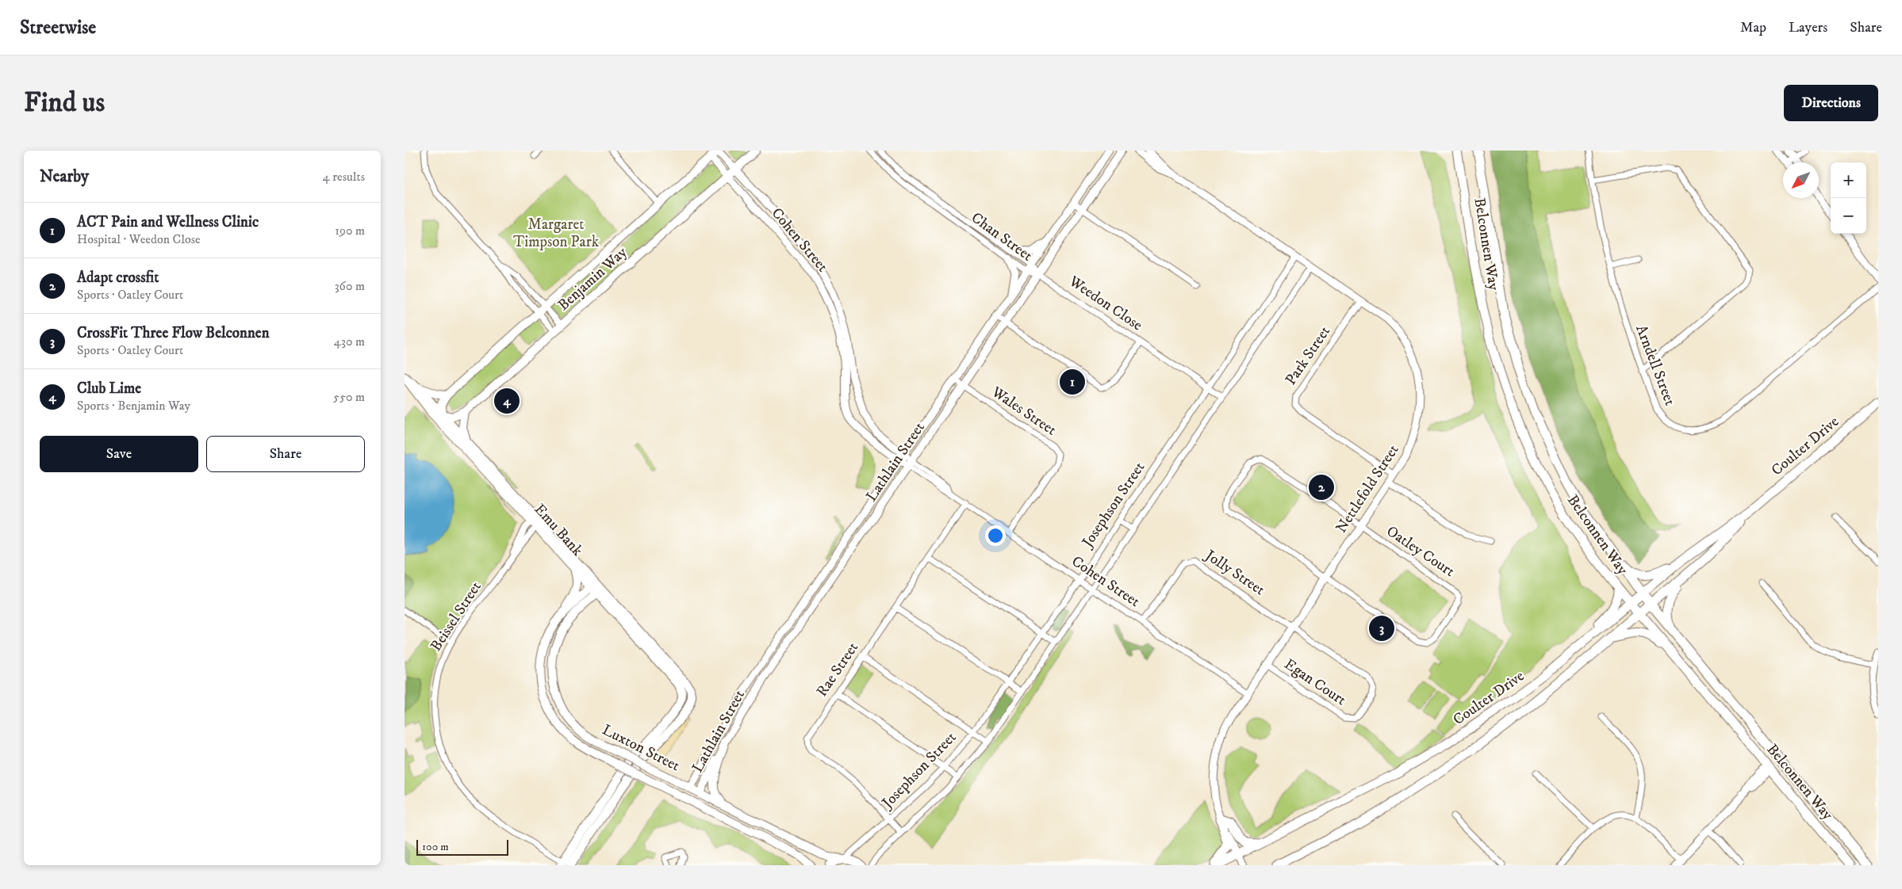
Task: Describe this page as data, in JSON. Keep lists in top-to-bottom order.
{
  "streets": {
    "main road": [
      "Belconnen Way",
      "Benjamin Way",
      "Coulter Drive",
      "Emu Bank",
      "Luxton Street"
    ],
    "street": [
      "Chan Street",
      "Cohen Street",
      "Weedon Close",
      "Park Street",
      "Arndell Street",
      "Wales Street",
      "Lathlain Street",
      "Nettlefold Street",
      "Josephson Street",
      "Oatley Court",
      "Jolly Street",
      "Beissel Street",
      "Rae Street",
      "Egan Court"
    ]
  },
  "crossings": [
    ["Chan Street", "Weedon Close"],
    ["Chan Street", "Lathlain Street"],
    ["Cohen Street", "Benjamin Way"],
    ["Cohen Street", "Wales Street"],
    ["Cohen Street", "Lathlain Street"],
    ["Cohen Street", "Nettlefold Street"],
    ["Cohen Street", "Josephson Street"],
    ["Cohen Street", "Jolly Street"],
    ["Cohen Street", "Rae Street"],
    ["Belconnen Way", "Coulter Drive"],
    ["Weedon Close", "Lathlain Street"],
    ["Park Street", "Nettlefold Street"],
    ["Wales Street", "Lathlain Street"],
    ["Coulter Drive", "Nettlefold Street"],
    ["Lathlain Street", "Luxton Street"],
    ["Nettlefold Street", "Josephson Street"],
    ["Nettlefold Street", "Oatley Court"],
    ["Nettlefold Street", "Jolly Street"],
    ["Nettlefold Street", "Egan Court"],
    ["Josephson Street", "Rae Street"],
    ["Josephson Street", "Luxton Street"],
    ["Emu Bank", "Beissel Street"],
    ["Emu Bank", "Luxton Street"],
    ["Jolly Street", "Egan Court"]
  ],
  "parks": ["Margaret Timpson Park"],
  "scale_bar": "100 m",
  "north": "bottom left",
  "page": {
    "header": "Streetwise",
    "nav": ["Map", "Layers", "Share"],
    "buttons": [
      "Directions",
      ["Save", "Share"]
    ],
    "title": "Find us",
    "heading": ["Nearby", "4 results"],
    "map_buttons": ["+", "−"],
    "list": [
      {
        "mark": "1",
        "name": "ACT Pain and Wellness Clinic",
        "note": "Hospital · Weedon Close",
        "value": "190 m"
      },
      {
        "mark": "2",
        "name": "Adapt crossfit",
        "note": "Sports · Oatley Court",
        "value": "360 m"
      },
      {
        "mark": "3",
        "name": "CrossFit Three Flow Belconnen",
        "note": "Sports · Oatley Court",
        "value": "430 m"
      },
      {
        "mark": "4",
        "name": "Club Lime",
        "note": "Sports · Benjamin Way",
        "value": "550 m"
      }
    ],
    "pins": [
      "1",
      "4",
      "2",
      "3"
    ],
    "scale": "100 m"
  }
}
